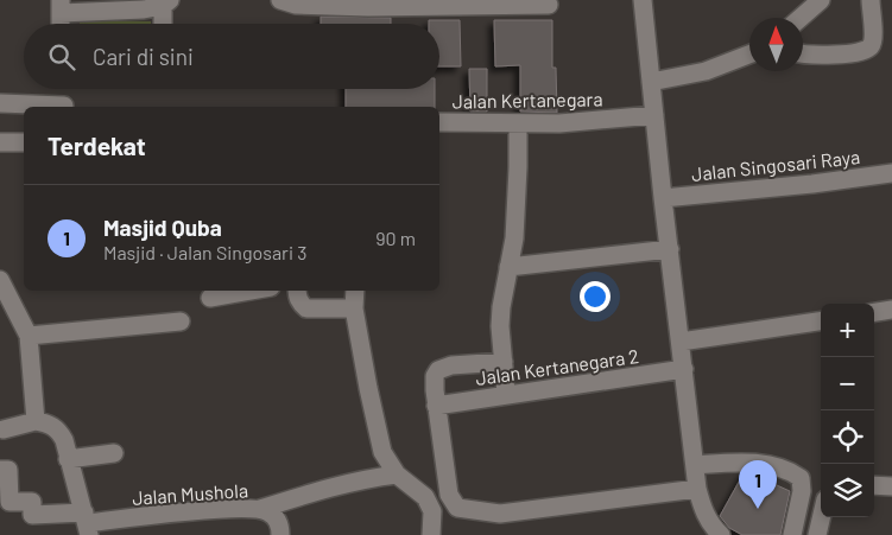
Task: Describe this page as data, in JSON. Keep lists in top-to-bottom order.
{
  "streets": {
    "street": [
      "Jalan Kertanegara",
      "Jalan Singosari Raya",
      "Jalan Kertanegara 2",
      "Jalan Mushola"
    ]
  },
  "north": "top",
  "page": {
    "search": "Cari di sini",
    "heading": "Terdekat",
    "list": [
      {
        "mark": "1",
        "name": "Masjid Quba",
        "note": "Masjid · Jalan Singosari 3",
        "value": "90 m"
      }
    ],
    "map_buttons": ["+", "−"],
    "pins": "1"
  }
}
